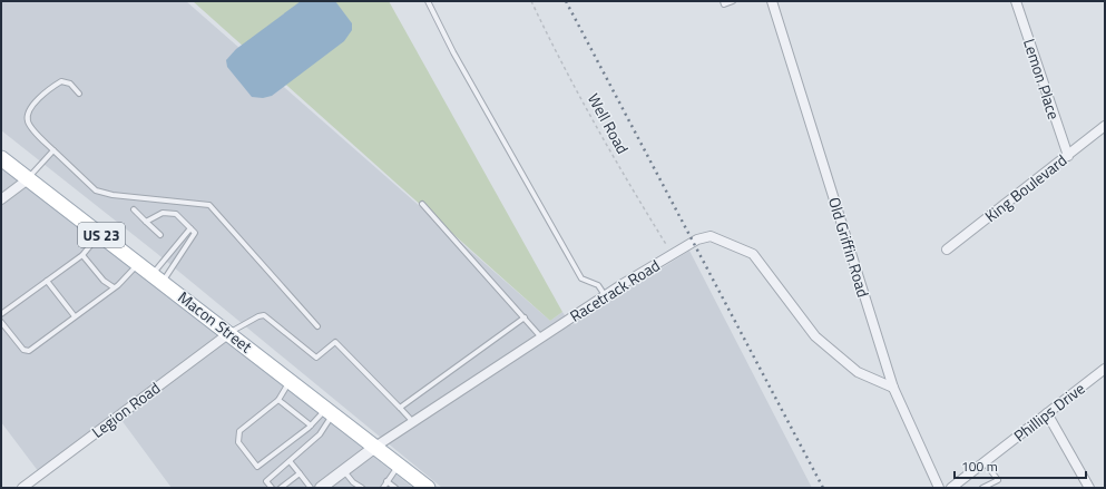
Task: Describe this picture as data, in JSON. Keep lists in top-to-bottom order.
{
  "streets": {
    "main road": ["US 23", "Macon Street"],
    "street": [
      "Lemon Place",
      "King Boulevard",
      "Old Griffin Road",
      "Racetrack Road",
      "Legion Road",
      "Phillips Drive"
    ],
    "path": ["Well Road"]
  },
  "crossings": [
    ["Lemon Place", "King Boulevard"],
    ["Well Road", "Racetrack Road"],
    ["Old Griffin Road", "Racetrack Road"],
    ["Racetrack Road", "Macon Street"],
    ["Macon Street", "Legion Road"]
  ],
  "scale_bar": "100 m"
}
